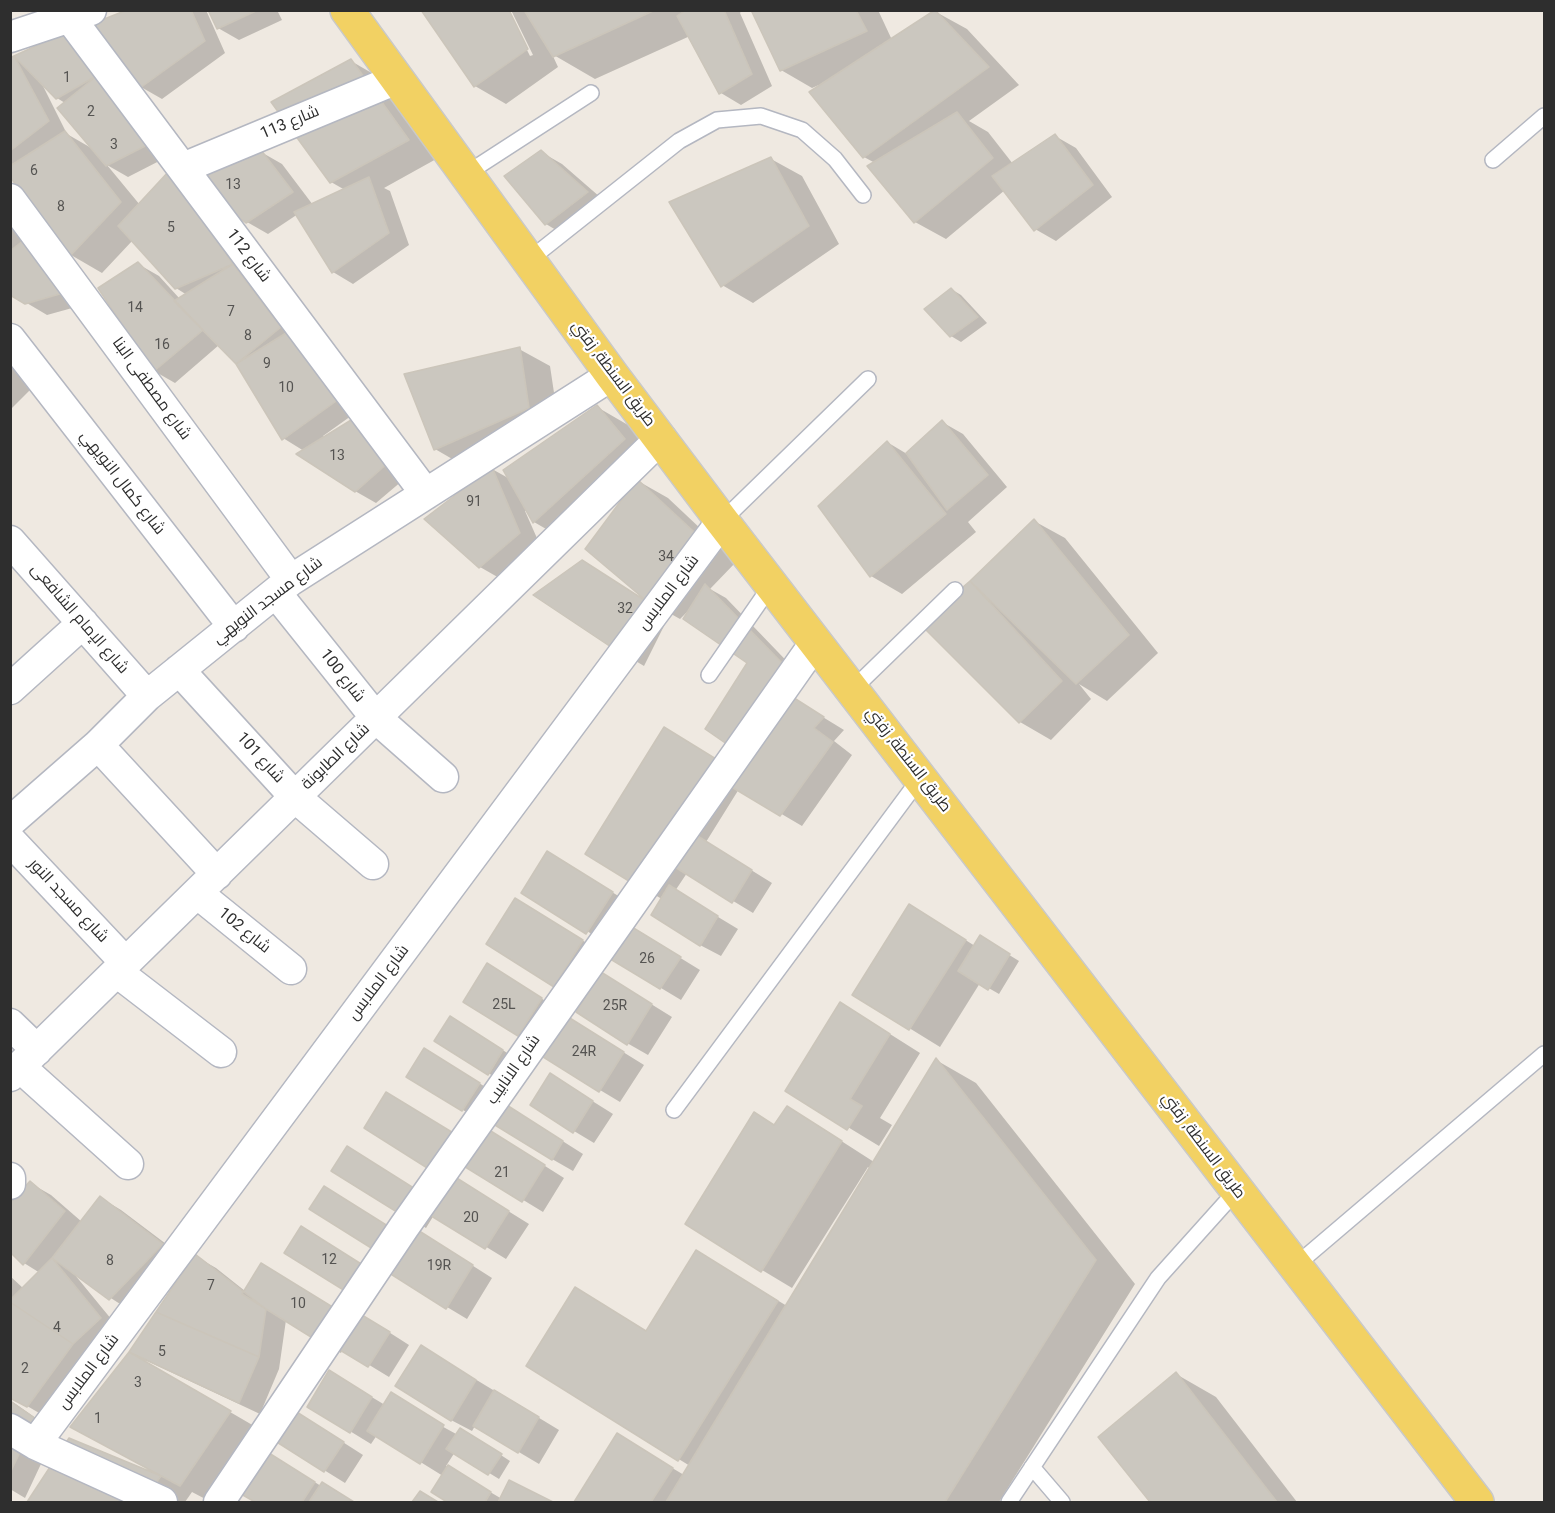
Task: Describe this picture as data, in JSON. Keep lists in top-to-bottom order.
{
  "streets": {
    "main road": ["طريق السنطة, زفتي"],
    "street": [
      "شارع 113",
      "شارع 112",
      "شارع مصطفى البنا",
      "شارع كمال النويهي",
      "شارع الملابس",
      "شارع مسجد النويهي",
      "شارع الإمام الشافعى",
      "شارع 100",
      "شارع الطابونة",
      "شارع 101",
      "شارع مسجد النور",
      "شارع 102",
      "شارع الانابيب"
    ]
  },
  "crossings": [
    ["شارع 113", "شارع 112"],
    ["شارع 113", "طريق السنطة, زفتي"],
    ["شارع 112", "شارع مسجد النويهي"],
    ["طريق السنطة, زفتي", "شارع الملابس"],
    ["طريق السنطة, زفتي", "شارع مسجد النويهي"],
    ["طريق السنطة, زفتي", "شارع الطابونة"],
    ["طريق السنطة, زفتي", "شارع الانابيب"],
    ["شارع مصطفى البنا", "شارع مسجد النويهي"],
    ["شارع مصطفى البنا", "شارع 100"],
    ["شارع كمال النويهي", "شارع مسجد النويهي"],
    ["شارع مسجد النويهي", "شارع الإمام الشافعى"],
    ["شارع مسجد النويهي", "شارع 100"],
    ["شارع مسجد النويهي", "شارع 101"],
    ["شارع مسجد النويهي", "شارع 102"],
    ["شارع 100", "شارع الطابونة"],
    ["شارع الطابونة", "شارع 101"],
    ["شارع الطابونة", "شارع مسجد النور"],
    ["شارع الطابونة", "شارع 102"]
  ],
  "house_numbers": [
    "1",
    "2",
    "3",
    "6",
    "13",
    "8",
    "5",
    "14",
    "7",
    "8",
    "16",
    "9",
    "10",
    "13",
    "91",
    "34",
    "32",
    "26",
    "25L",
    "25R",
    "24R",
    "21",
    "20",
    "12",
    "8",
    "19R",
    "7",
    "10",
    "4",
    "5",
    "2",
    "3",
    "1"
  ]
}
